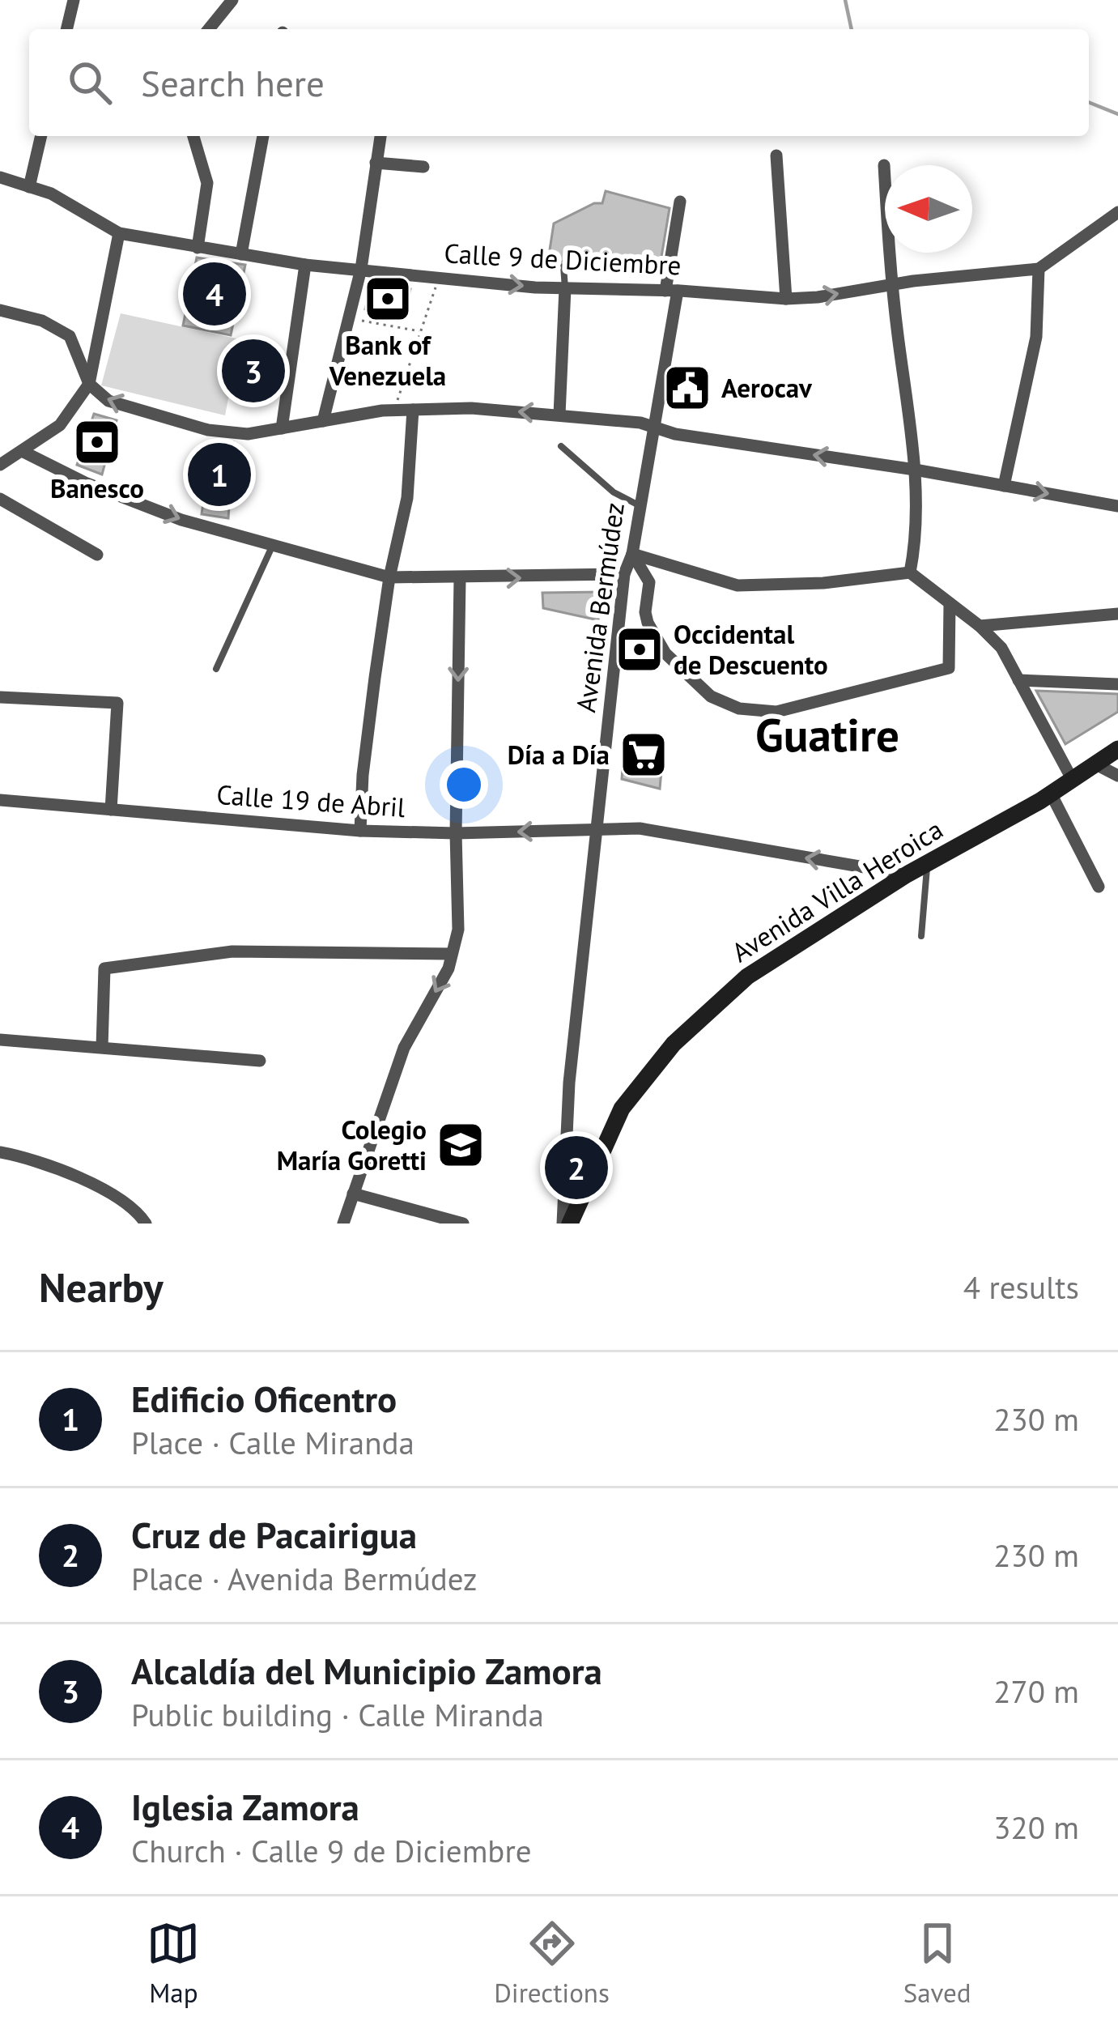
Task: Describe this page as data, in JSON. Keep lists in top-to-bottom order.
{
  "streets": {
    "main road": ["Avenida Villa Heroica"],
    "street": ["Calle 9 de Diciembre", "Avenida Bermúdez", "Calle 19 de Abril"]
  },
  "crossings": [
    ["Calle 9 de Diciembre", "Avenida Bermúdez"],
    ["Avenida Bermúdez", "Calle 19 de Abril"],
    ["Calle 19 de Abril", "Avenida Villa Heroica"]
  ],
  "one_way": ["Calle 19 de Abril"],
  "districts": ["Guatire"],
  "places": {
    "bank": ["Bank of Venezuela", "Banesco", "Occidental de Descuento"],
    "public building": ["Aerocav"],
    "supermarket": ["Día a Día"],
    "school or university": ["Colegio María Goretti"]
  },
  "north": "left",
  "page": {
    "search": "Search here",
    "pins": [
      "4",
      "3",
      "1",
      "2"
    ],
    "heading": ["Nearby", "4 results"],
    "list": [
      {
        "mark": "1",
        "name": "Edificio Oficentro",
        "note": "Place · Calle Miranda",
        "value": "230 m"
      },
      {
        "mark": "2",
        "name": "Cruz de Pacairigua",
        "note": "Place · Avenida Bermúdez",
        "value": "230 m"
      },
      {
        "mark": "3",
        "name": "Alcaldía del Municipio Zamora",
        "note": "Public building · Calle Miranda",
        "value": "270 m"
      },
      {
        "mark": "4",
        "name": "Iglesia Zamora",
        "note": "Church · Calle 9 de Diciembre",
        "value": "320 m"
      }
    ],
    "nav": ["Map", "Directions", "Saved"]
  }
}
